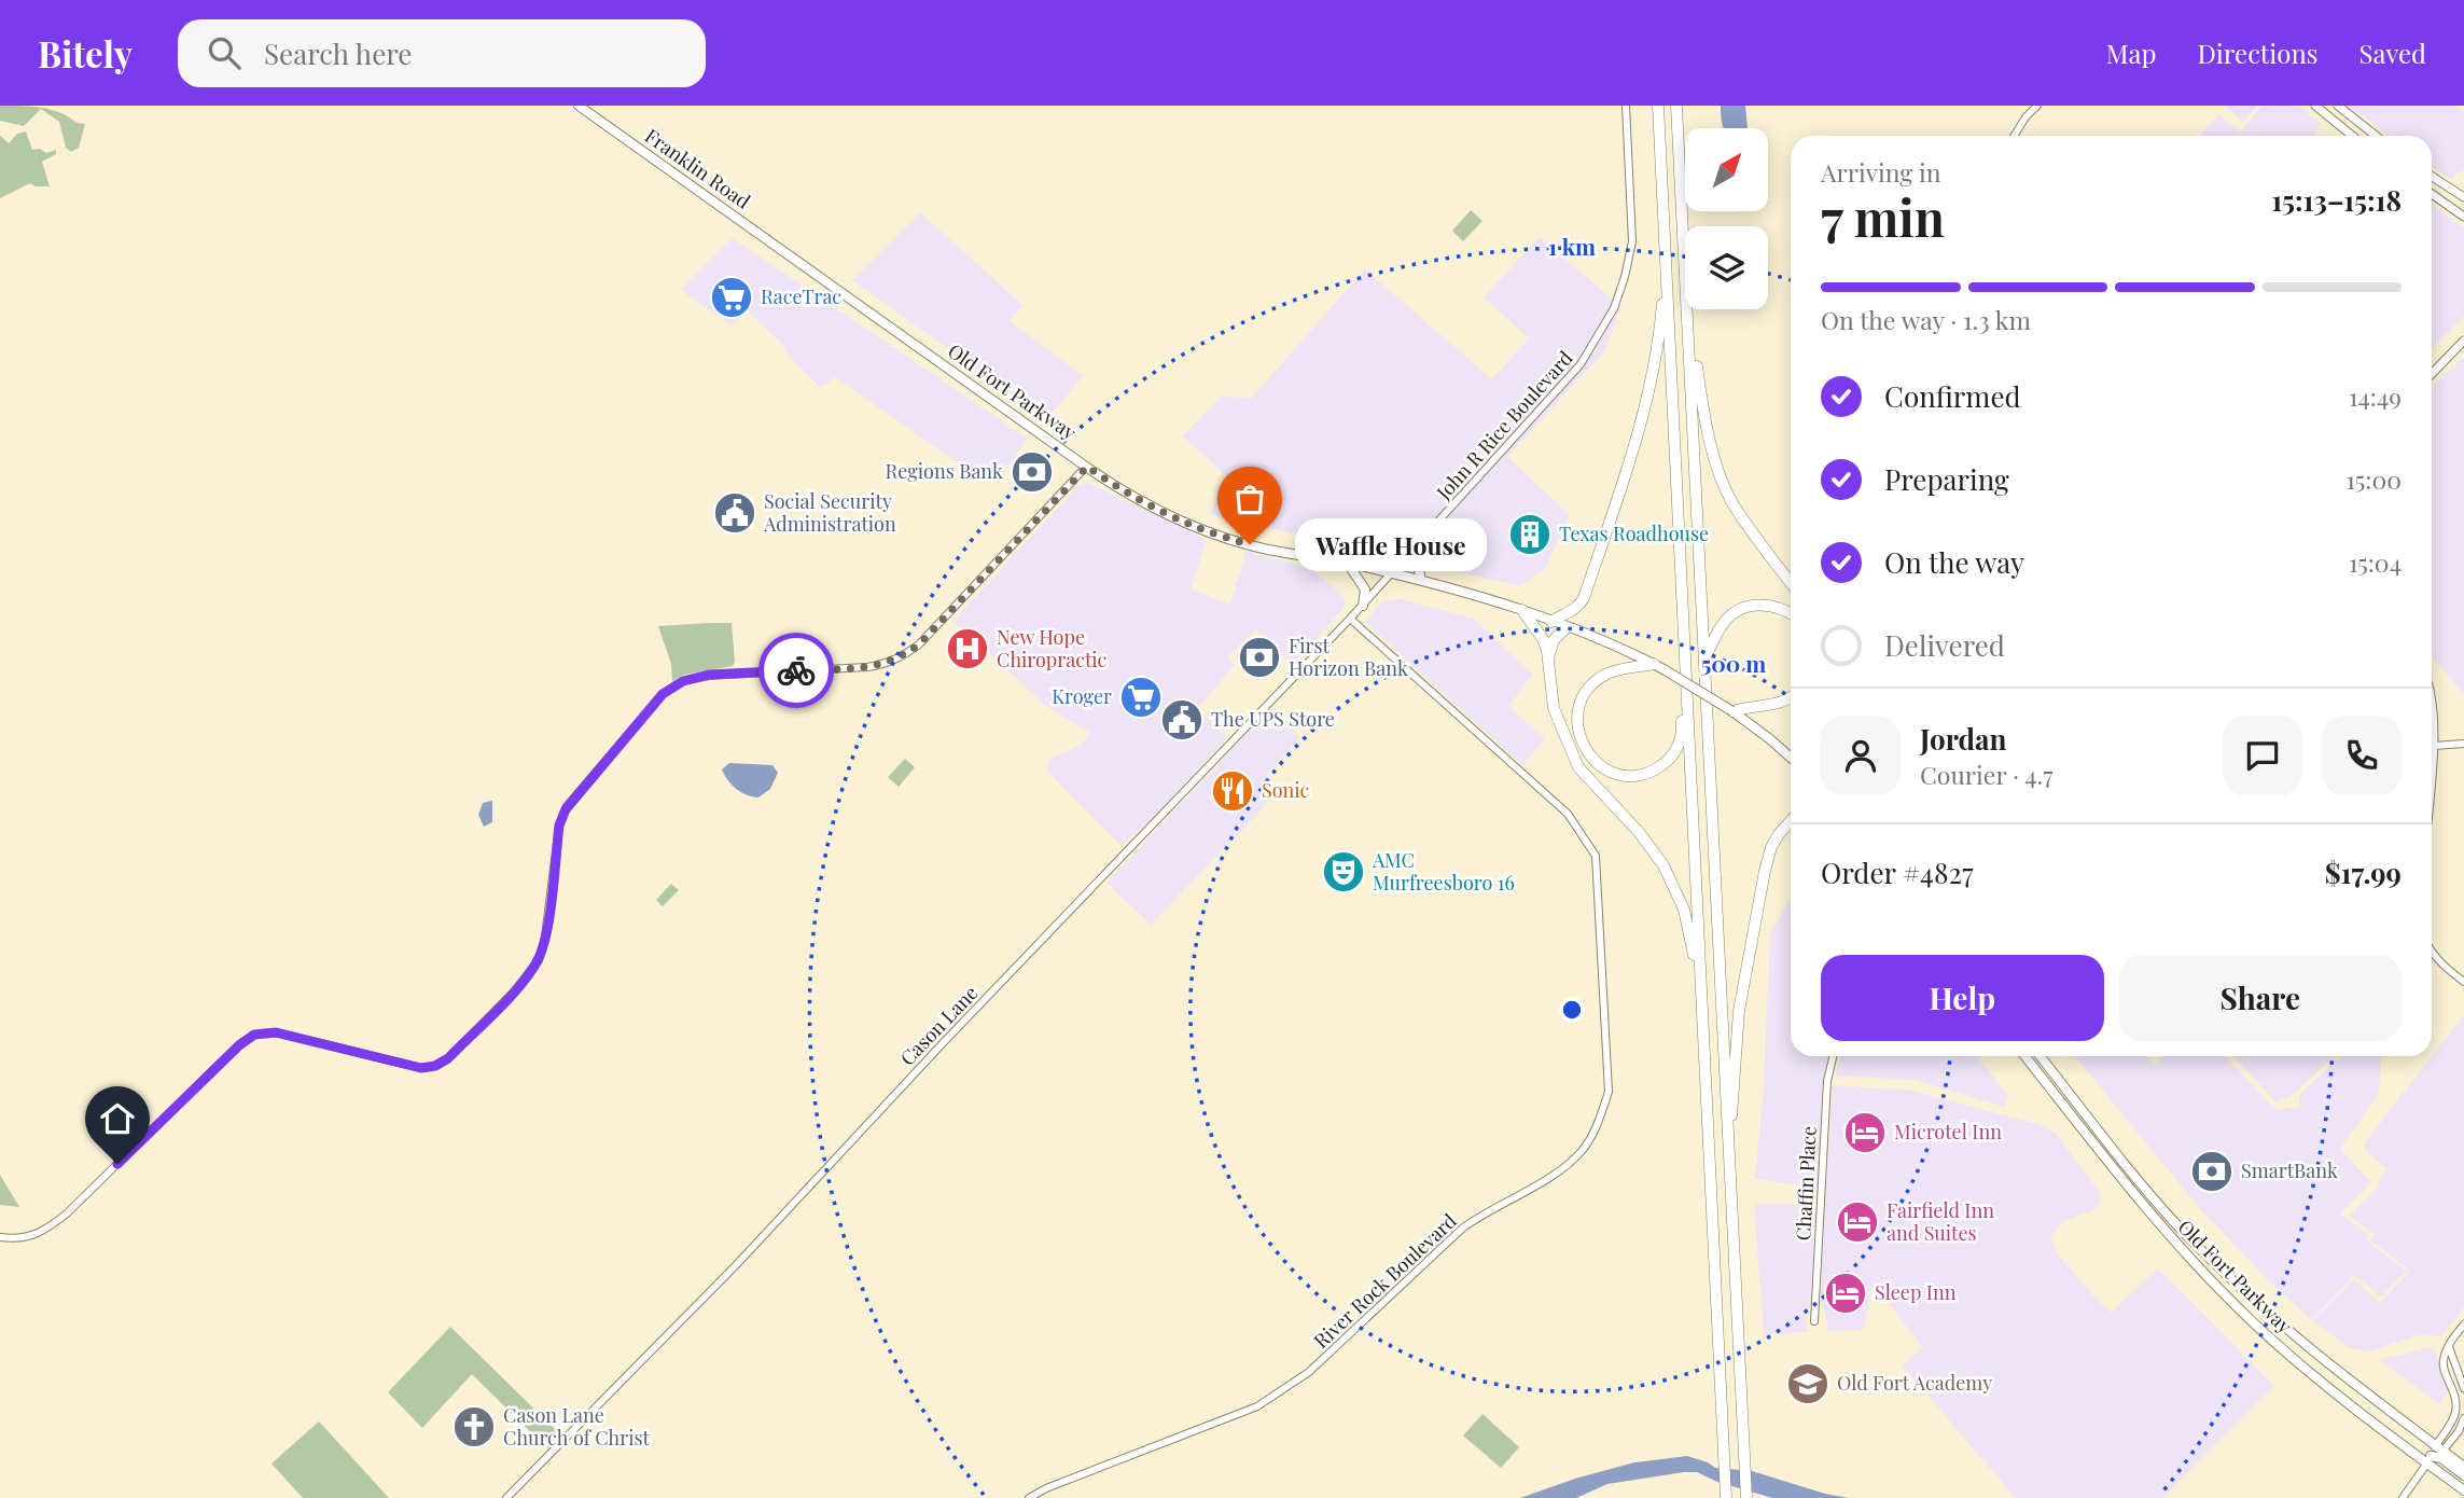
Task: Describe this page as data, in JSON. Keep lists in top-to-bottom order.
{
  "streets": {
    "main road": ["Franklin Road", "Old Fort Parkway"],
    "street": [
      "John R Rice Boulevard",
      "Cason Lane",
      "Chaffin Place",
      "River Rock Boulevard"
    ]
  },
  "crossings": [
    ["Franklin Road", "Old Fort Parkway"],
    ["Old Fort Parkway", "John R Rice Boulevard"],
    ["Old Fort Parkway", "Cason Lane"],
    ["John R Rice Boulevard", "Cason Lane"],
    ["Cason Lane", "River Rock Boulevard"]
  ],
  "places": {
    "supermarket": ["RaceTrac", "Kroger"],
    "bank": ["Regions Bank", "First Horizon Bank", "SmartBank"],
    "public building": ["Social Security Administration", "The UPS Store"],
    "building": ["Texas Roadhouse"],
    "other": ["Waffle House"],
    "hospital": ["New Hope Chiropractic"],
    "restaurant": ["Sonic"],
    "theatre": ["AMC Murfreesboro 16"],
    "hotel": ["Microtel Inn", "Fairfield Inn and Suites", "Sleep Inn"],
    "school or university": ["Old Fort Academy"],
    "church": ["Cason Lane Church of Christ"]
  },
  "north": "top right",
  "page": {
    "header": "Bitely",
    "search": "Search here",
    "nav": ["Map", "Directions", "Saved"],
    "heading": ["7 min", "Arriving in", "15:13–15:18"],
    "panel": [
      "Jordan",
      "Courier · 4.7",
      "Order #4827",
      "$17.99"
    ],
    "bar": "On the way · 1.3 km",
    "list": [
      ["Confirmed", "14:49"],
      ["Preparing", "15:00"],
      ["On the way", "15:04"],
      "Delivered"
    ],
    "bubble": "Waffle House",
    "buttons": ["Help", "Share"]
  },
  "rings": ["1 km", "500 m"]
}
